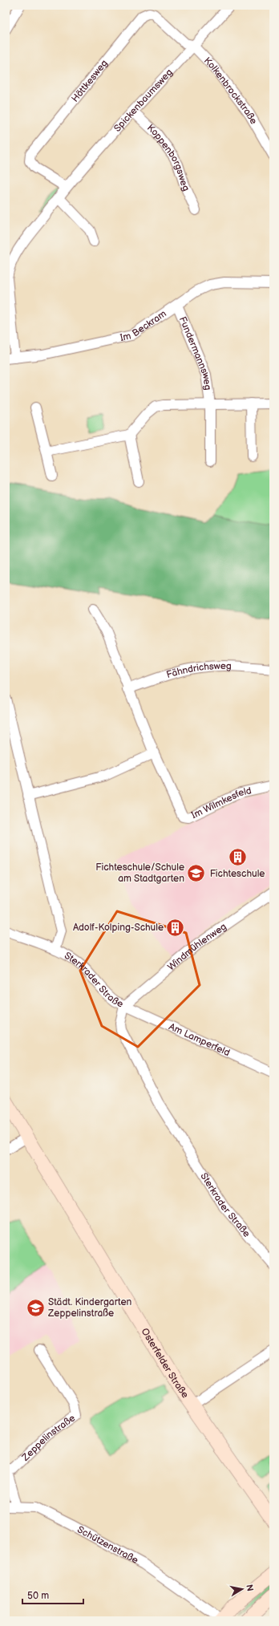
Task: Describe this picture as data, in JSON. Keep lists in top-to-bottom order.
{
  "streets": {
    "main road": ["Osterfelder Straße"],
    "street": [
      "Höttkesweg",
      "Kolkenbrockstraße",
      "Spickenbaumsweg",
      "Koppenborgsweg",
      "Im Beckram",
      "Fundermannsweg",
      "Fähndrichsweg",
      "Im Wilmkesfeld",
      "Windmühlenweg",
      "Sterkrader Straße",
      "Am Lamperfeld",
      "Zeppelinstraße",
      "Schützenstraße"
    ]
  },
  "crossings": [
    ["Höttkesweg", "Kolkenbrockstraße"],
    ["Höttkesweg", "Spickenbaumsweg"],
    ["Kolkenbrockstraße", "Spickenbaumsweg"],
    ["Spickenbaumsweg", "Koppenborgsweg"],
    ["Spickenbaumsweg", "Im Beckram"],
    ["Im Beckram", "Fundermannsweg"],
    ["Fähndrichsweg", "Im Wilmkesfeld"],
    ["Windmühlenweg", "Sterkrader Straße"],
    ["Windmühlenweg", "Am Lamperfeld"],
    ["Sterkrader Straße", "Am Lamperfeld"]
  ],
  "places": {
    "building": ["Fichteschule", "Adolf-Kolping-Schule"],
    "school or university": ["Fichteschule/Schule am Stadtgarten", "Städt. Kindergarten Zeppelinstraße"]
  },
  "scale_bar": "50 m",
  "north": "right"
}
